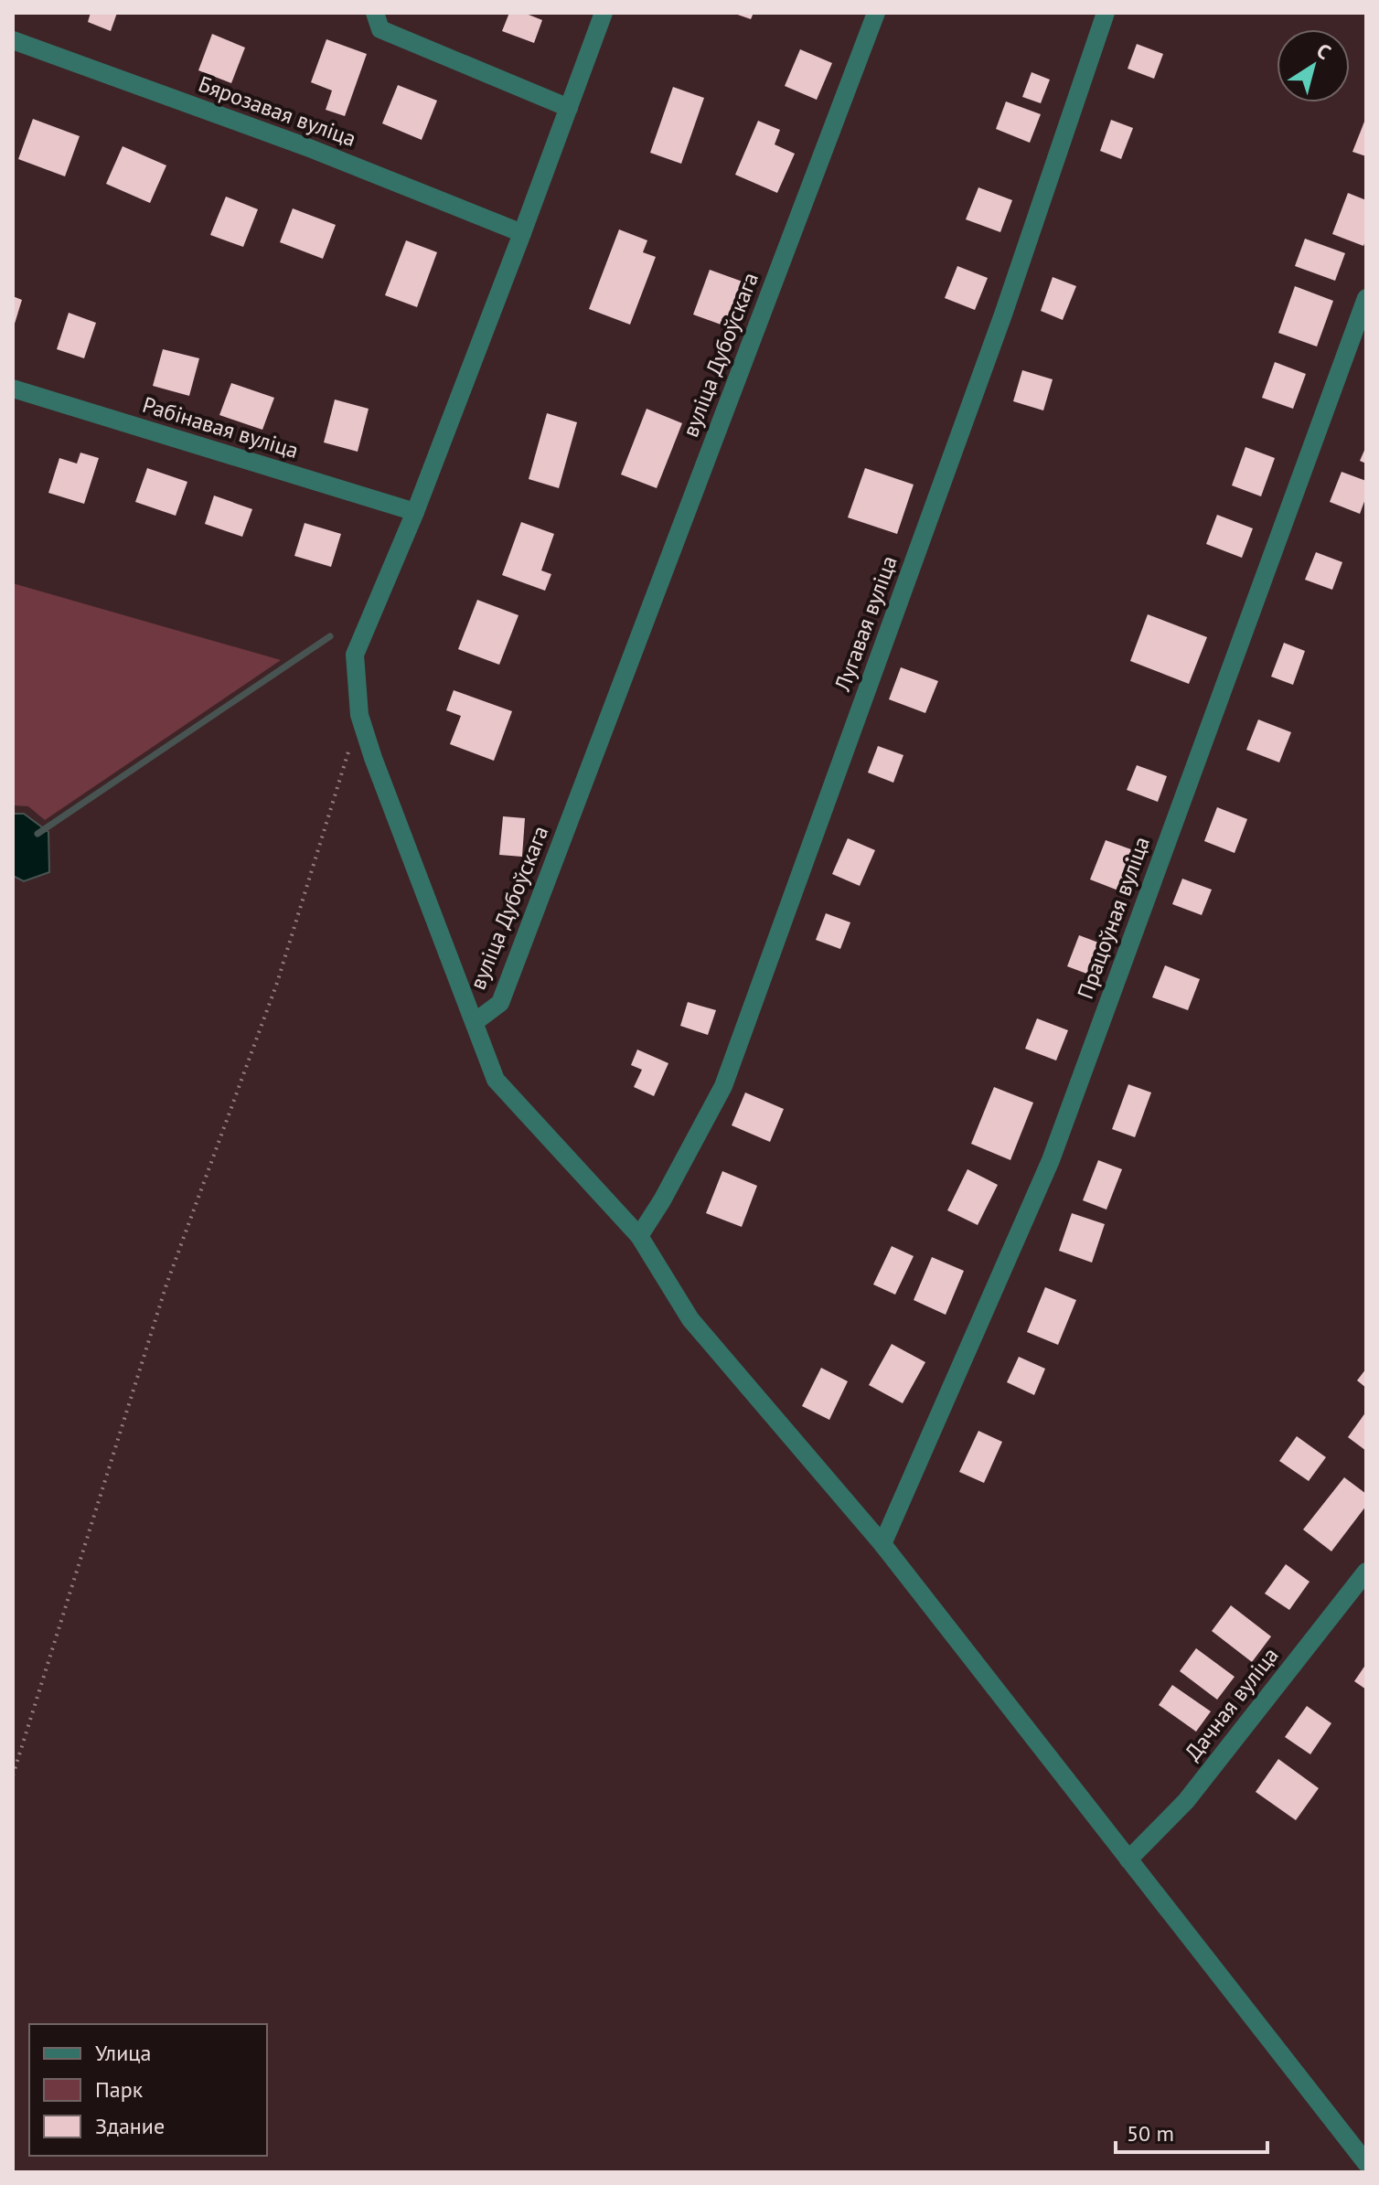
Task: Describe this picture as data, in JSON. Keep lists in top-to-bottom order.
{
  "streets": {
    "street": [
      "Бярозавая вуліца",
      "вуліца Дубоўскага",
      "Рабінавая вуліца",
      "Лугавая вуліца",
      "Працоўная вуліца",
      "Дачная вуліца"
    ]
  },
  "crossings": [
    ["Бярозавая вуліца", "вуліца Дубоўскага"],
    ["вуліца Дубоўскага", "Рабінавая вуліца"]
  ],
  "legend": ["Улица", "Парк", "Здание"],
  "scale_bar": "50 m",
  "north": "top right"
}
